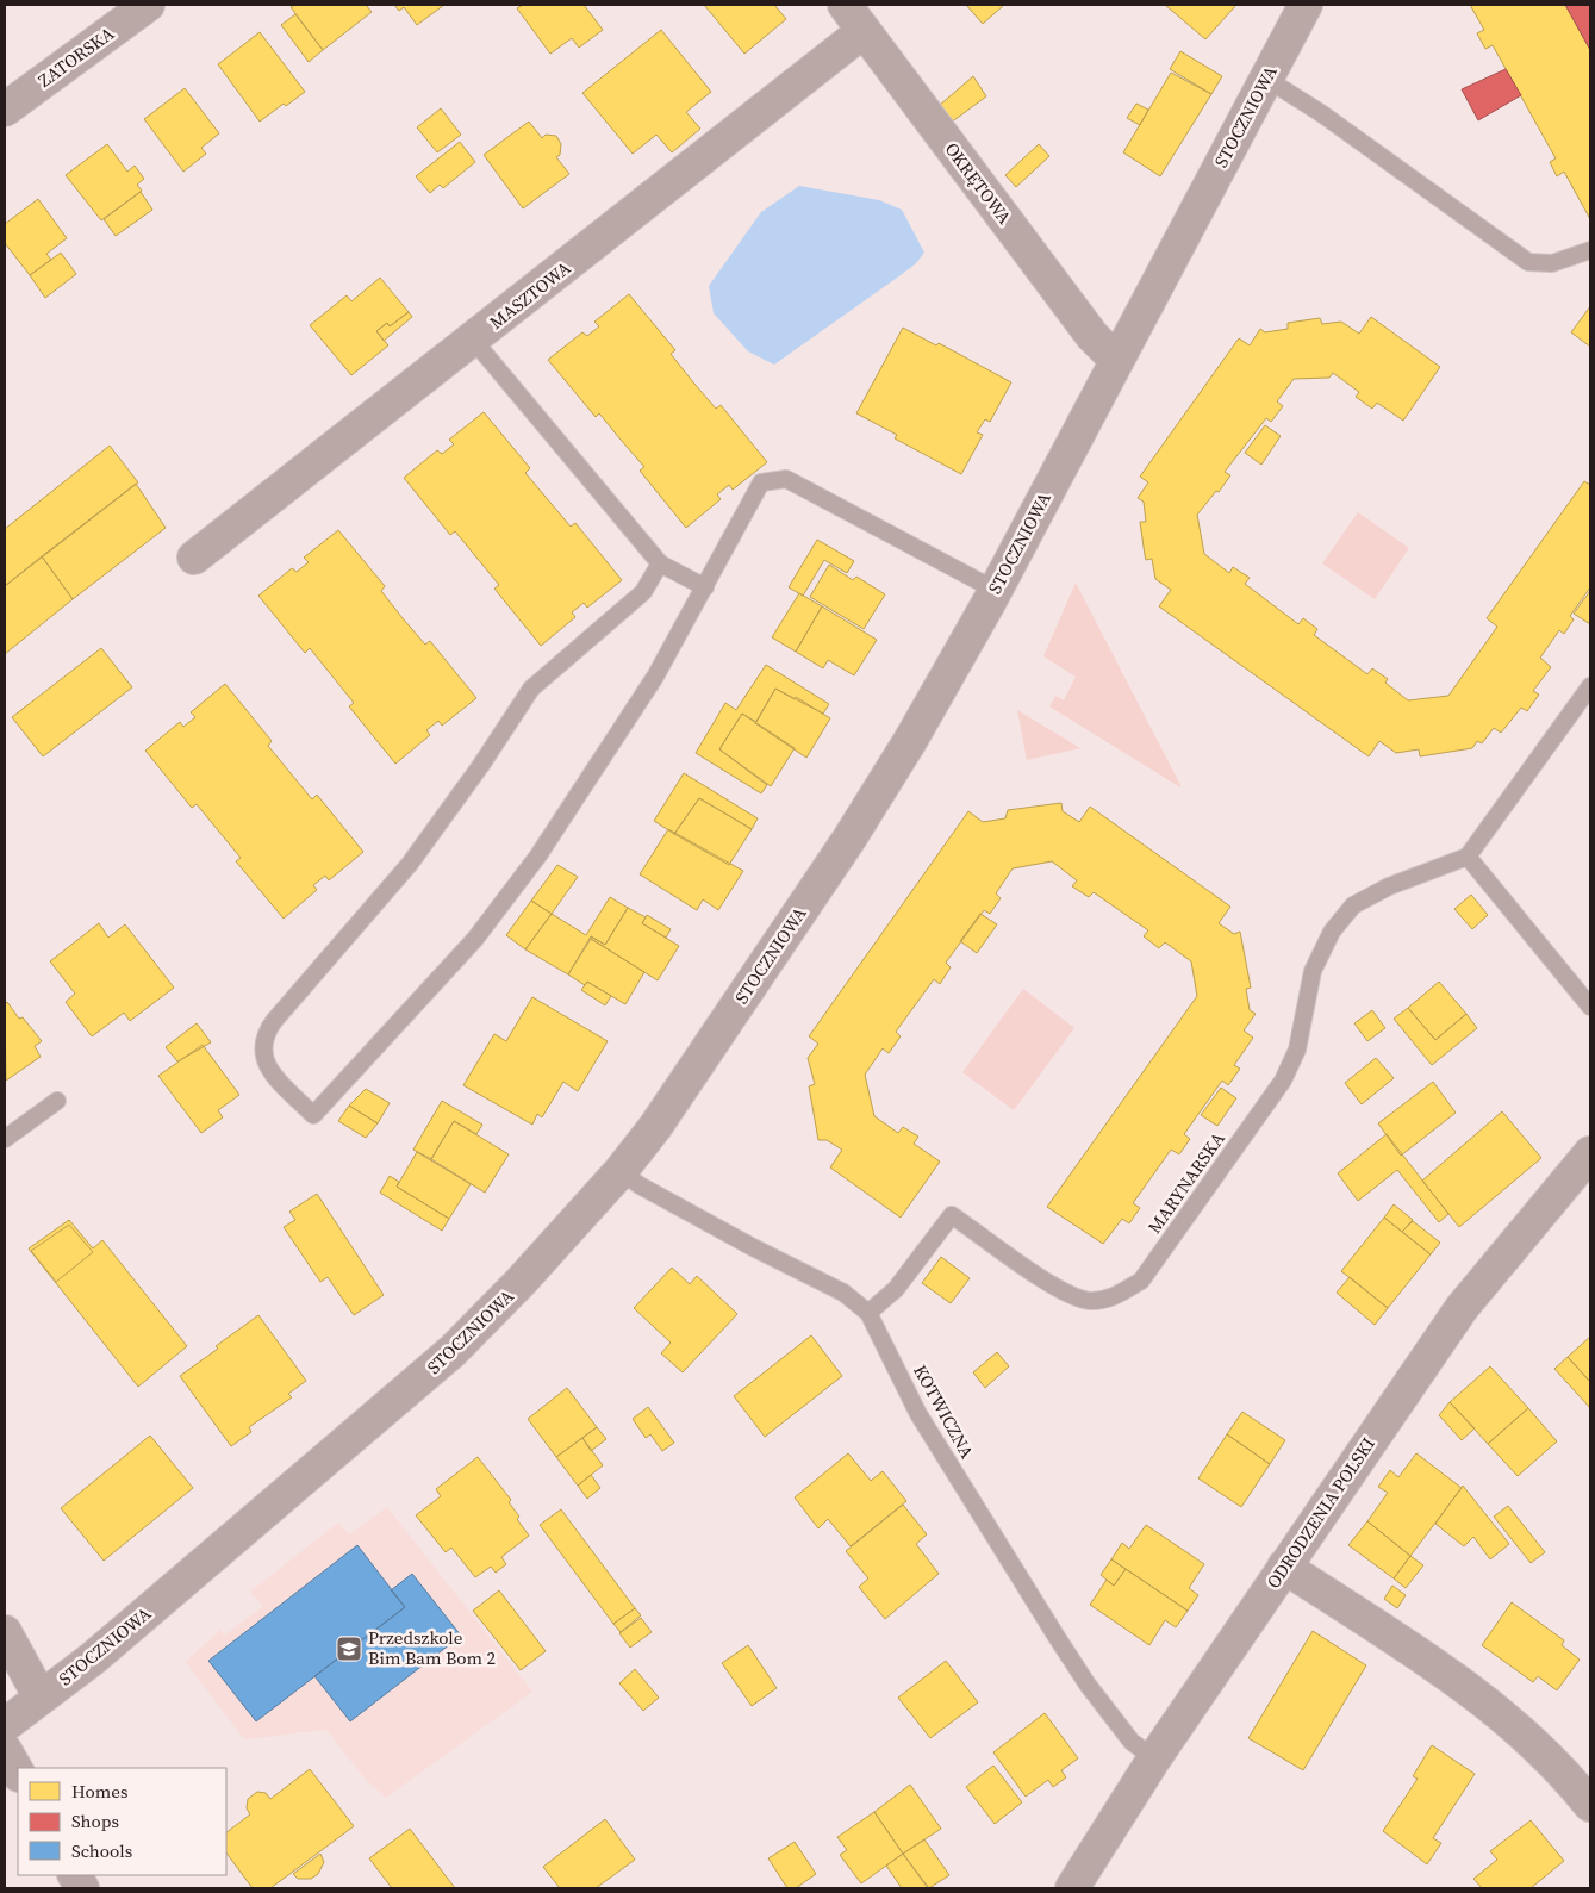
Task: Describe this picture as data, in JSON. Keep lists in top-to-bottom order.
{
  "streets": {
    "street": [
      "ZATORSKA",
      "STOCZNIOWA",
      "OKRĘTOWA",
      "MASZTOWA",
      "ODRODZENIA POLSKI"
    ],
    "lane": ["MARYNARSKA", "KOTWICZNA"]
  },
  "crossings": [
    ["STOCZNIOWA", "OKRĘTOWA"],
    ["STOCZNIOWA", "KOTWICZNA"],
    ["OKRĘTOWA", "MASZTOWA"],
    ["MARYNARSKA", "KOTWICZNA"],
    ["KOTWICZNA", "ODRODZENIA POLSKI"]
  ],
  "places": {
    "school or university": ["Przedszkole Bim Bam Bom 2"]
  },
  "legend": ["Homes", "Shops", "Schools"]
}
